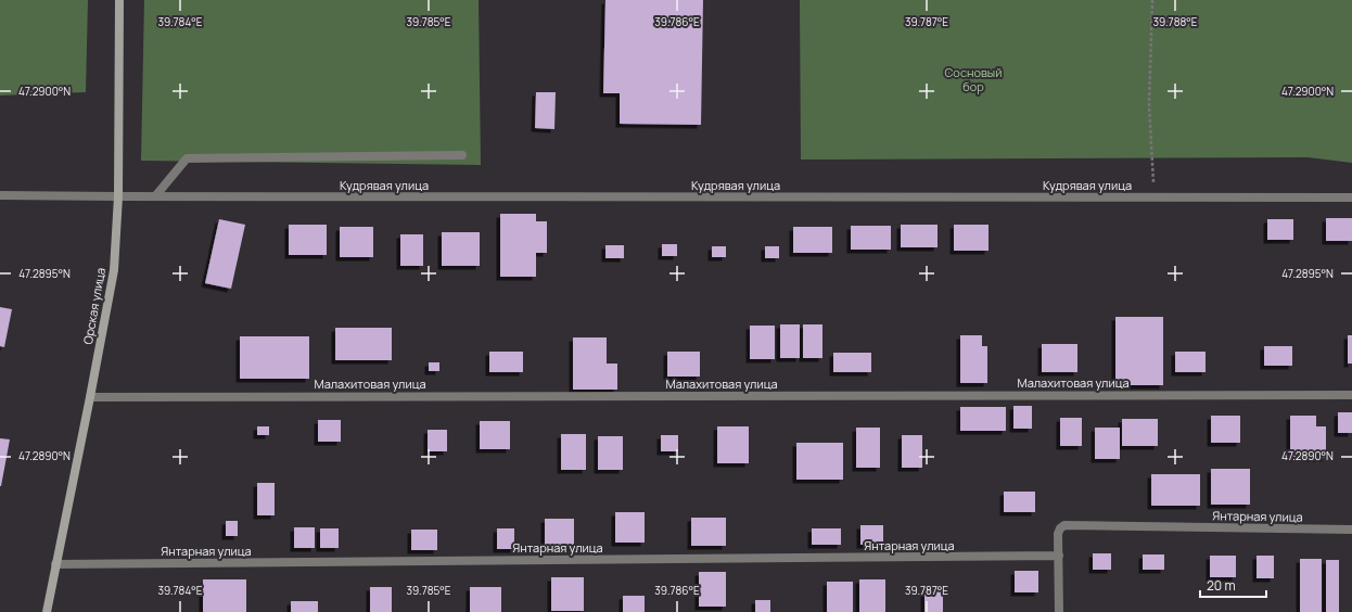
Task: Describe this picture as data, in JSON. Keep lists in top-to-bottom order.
{
  "streets": {
    "main road": ["Орская улица"],
    "street": ["Кудрявая улица", "Малахитовая улица", "Янтарная улица"]
  },
  "crossings": [
    ["Кудрявая улица", "Орская улица"],
    ["Орская улица", "Малахитовая улица"],
    ["Орская улица", "Янтарная улица"]
  ],
  "parks": ["Сосновый бор"],
  "scale_bar": "20 m",
  "coordinates": [
    "39.784°E",
    "39.785°E",
    "39.786°E",
    "39.787°E",
    "39.788°E",
    "47.2900°N",
    "47.2895°N",
    "47.2890°N"
  ]
}
